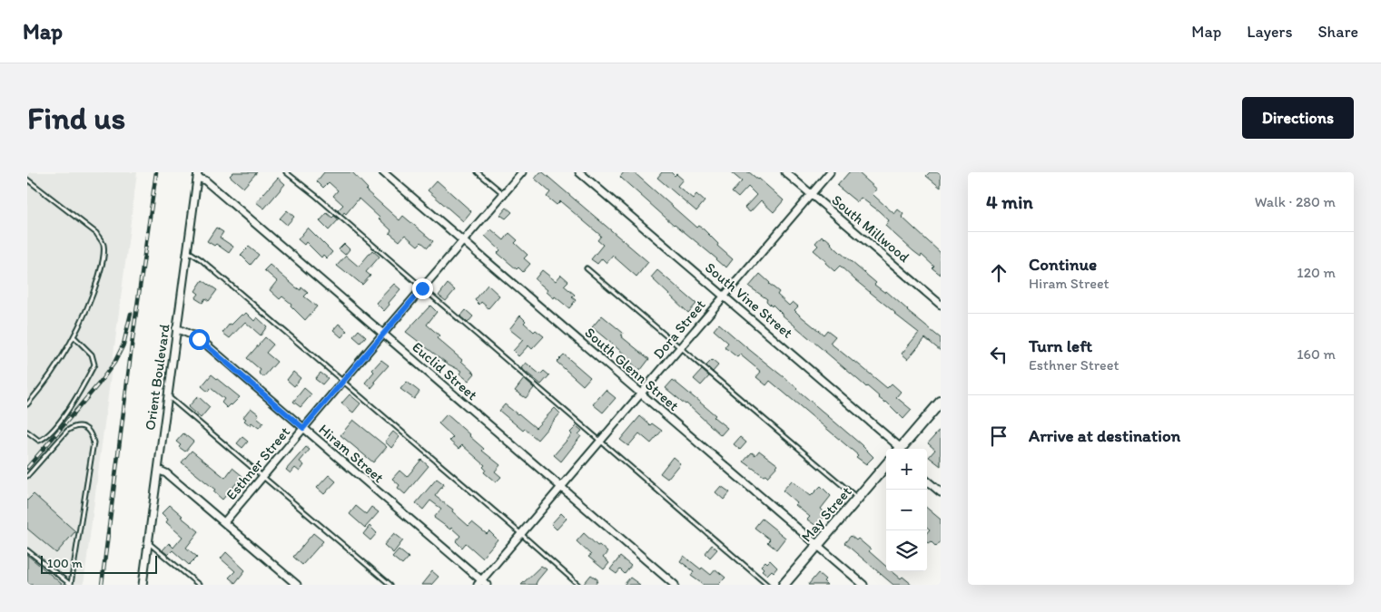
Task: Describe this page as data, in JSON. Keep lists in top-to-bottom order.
{
  "streets": {
    "street": [
      "South Millwood",
      "South Vine Street",
      "Dora Street",
      "South Glenn Street",
      "Euclid Street",
      "Orient Boulevard",
      "Hiram Street",
      "Esthner Street",
      "May Street"
    ]
  },
  "crossings": [
    ["South Millwood", "Dora Street"],
    ["South Vine Street", "Dora Street"],
    ["Dora Street", "South Glenn Street"],
    ["Dora Street", "Euclid Street"],
    ["Dora Street", "Hiram Street"],
    ["South Glenn Street", "Esthner Street"],
    ["South Glenn Street", "May Street"],
    ["Euclid Street", "Orient Boulevard"],
    ["Euclid Street", "Esthner Street"],
    ["Orient Boulevard", "Hiram Street"],
    ["Hiram Street", "Esthner Street"]
  ],
  "scale_bar": "100 m",
  "page": {
    "header": "Map",
    "nav": ["Map", "Layers", "Share"],
    "buttons": "Directions",
    "title": "Find us",
    "heading": ["4 min", "Walk · 280 m"],
    "list": [
      ["Continue", "Hiram Street", "120 m"],
      ["Turn left", "Esthner Street", "160 m"],
      "Arrive at destination"
    ],
    "map_buttons": ["+", "−"],
    "scale": "100 m"
  }
}
